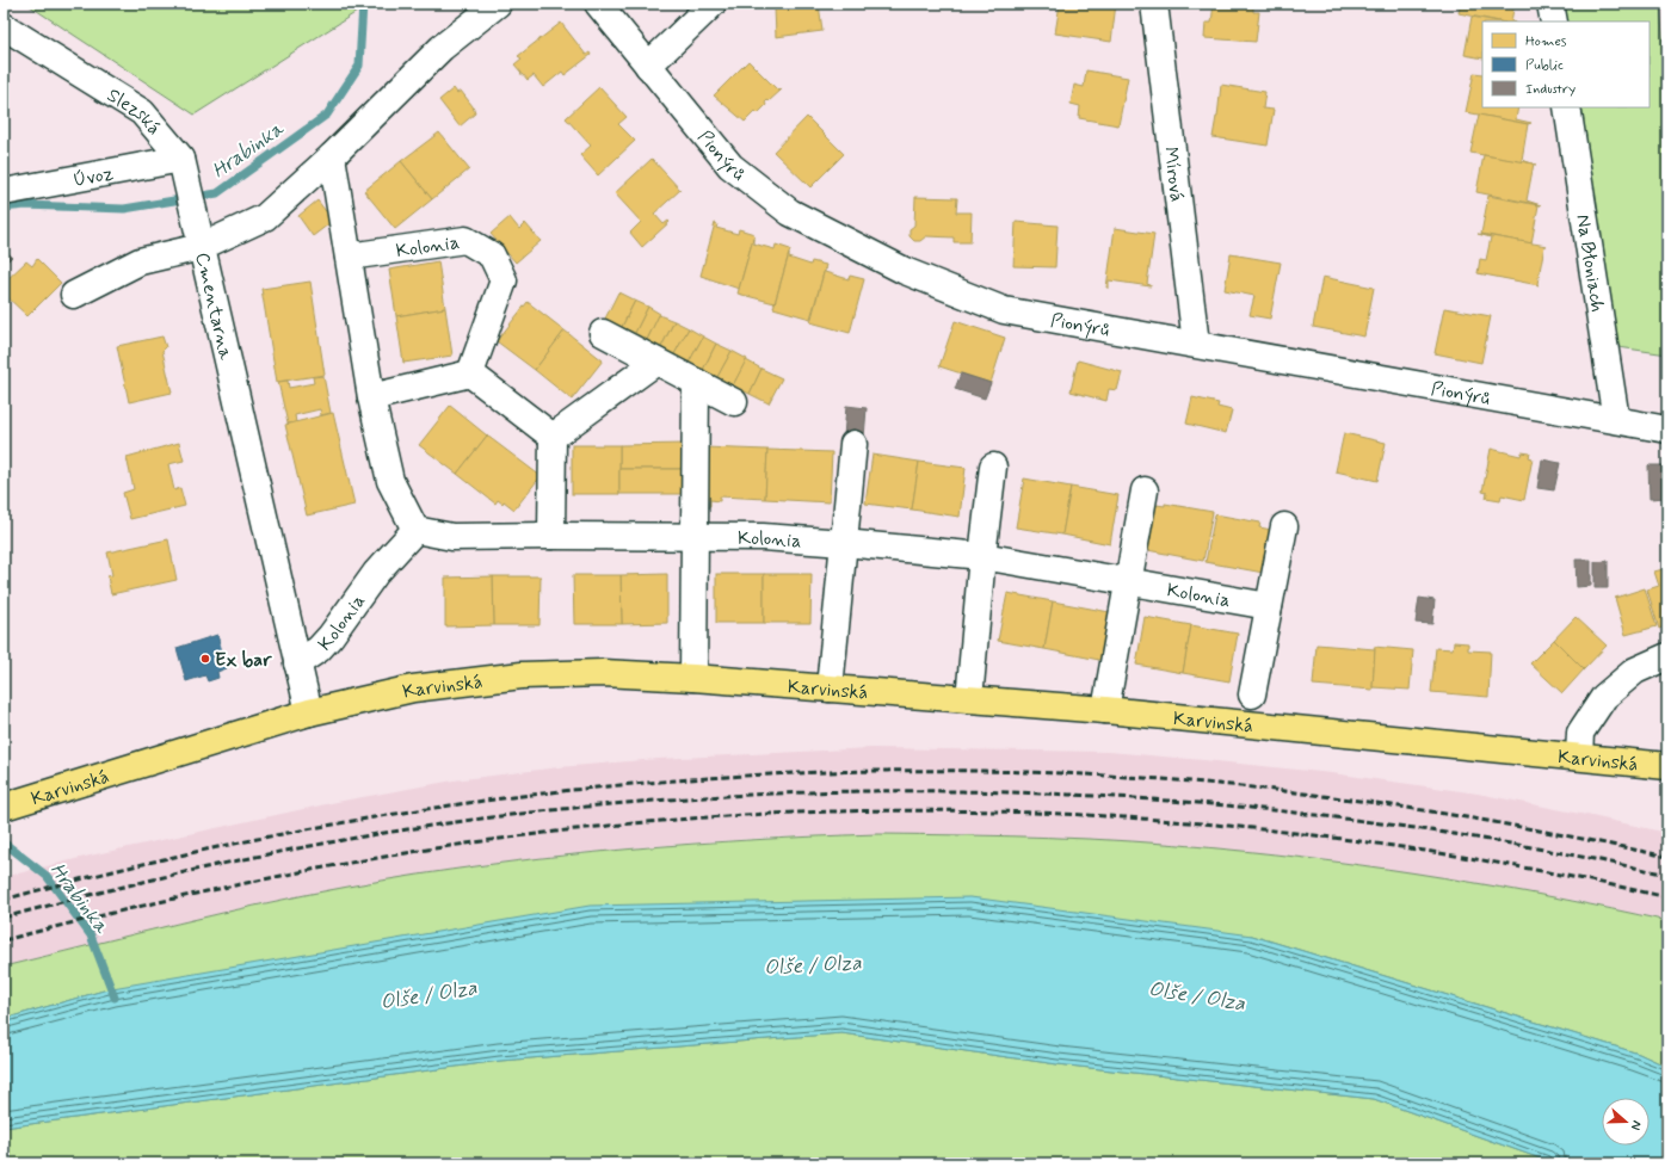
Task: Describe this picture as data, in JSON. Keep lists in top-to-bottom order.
{
  "streets": {
    "main road": ["Karvinská"],
    "street": [
      "Slezská",
      "Pionýrů",
      "Úvoz",
      "Mírová",
      "Kolonia",
      "Na Błoniach",
      "Cmentarna"
    ]
  },
  "crossings": [
    ["Slezská", "Úvoz"],
    ["Slezská", "Cmentarna"],
    ["Pionýrů", "Mírová"],
    ["Pionýrů", "Na Błoniach"],
    ["Kolonia", "Cmentarna"],
    ["Cmentarna", "Karvinská"]
  ],
  "water": ["Hrabinka", "Olše / Olza"],
  "places": ["Ex bar"],
  "legend": ["Homes", "Public", "Industry"],
  "north": "right"
}
